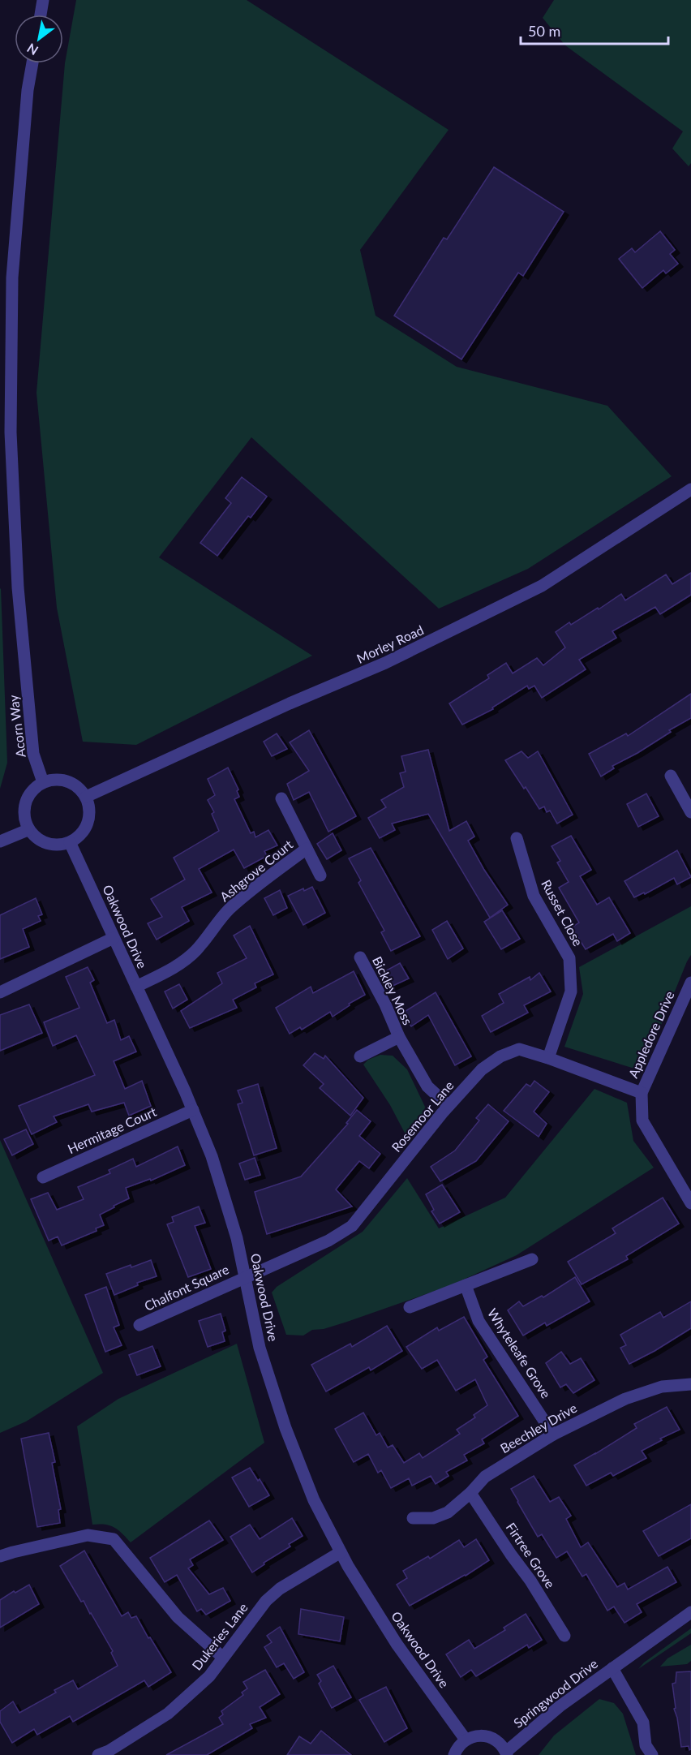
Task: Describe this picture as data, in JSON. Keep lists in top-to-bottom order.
{
  "streets": {
    "street": [
      "Morley Road",
      "Acorn Way",
      "Ashgrove Court",
      "Russet Close",
      "Oakwood Drive",
      "Bickley Moss",
      "Appledore Drive",
      "Rosemoor Lane",
      "Hermitage Court",
      "Chalfont Square",
      "Whyteleafe Grove",
      "Beechley Drive",
      "Firtree Grove",
      "Dukeries Lane",
      "Springwood Drive"
    ]
  },
  "crossings": [
    ["Morley Road", "Acorn Way"],
    ["Morley Road", "Oakwood Drive"],
    ["Acorn Way", "Oakwood Drive"],
    ["Ashgrove Court", "Oakwood Drive"],
    ["Russet Close", "Rosemoor Lane"],
    ["Oakwood Drive", "Rosemoor Lane"],
    ["Oakwood Drive", "Hermitage Court"],
    ["Oakwood Drive", "Chalfont Square"],
    ["Oakwood Drive", "Dukeries Lane"],
    ["Bickley Moss", "Rosemoor Lane"],
    ["Appledore Drive", "Rosemoor Lane"],
    ["Rosemoor Lane", "Chalfont Square"],
    ["Whyteleafe Grove", "Beechley Drive"],
    ["Beechley Drive", "Firtree Grove"]
  ],
  "scale_bar": "50 m",
  "north": "bottom left"
}
